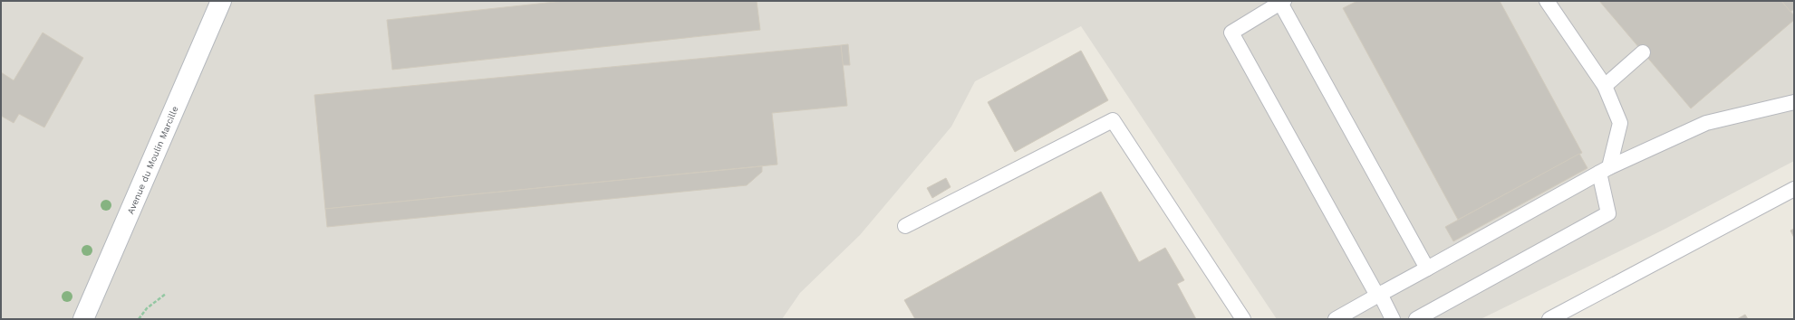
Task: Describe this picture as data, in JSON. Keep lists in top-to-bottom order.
{
  "streets": {
    "main road": ["Avenue du Moulin Marcille"]
  }
}
